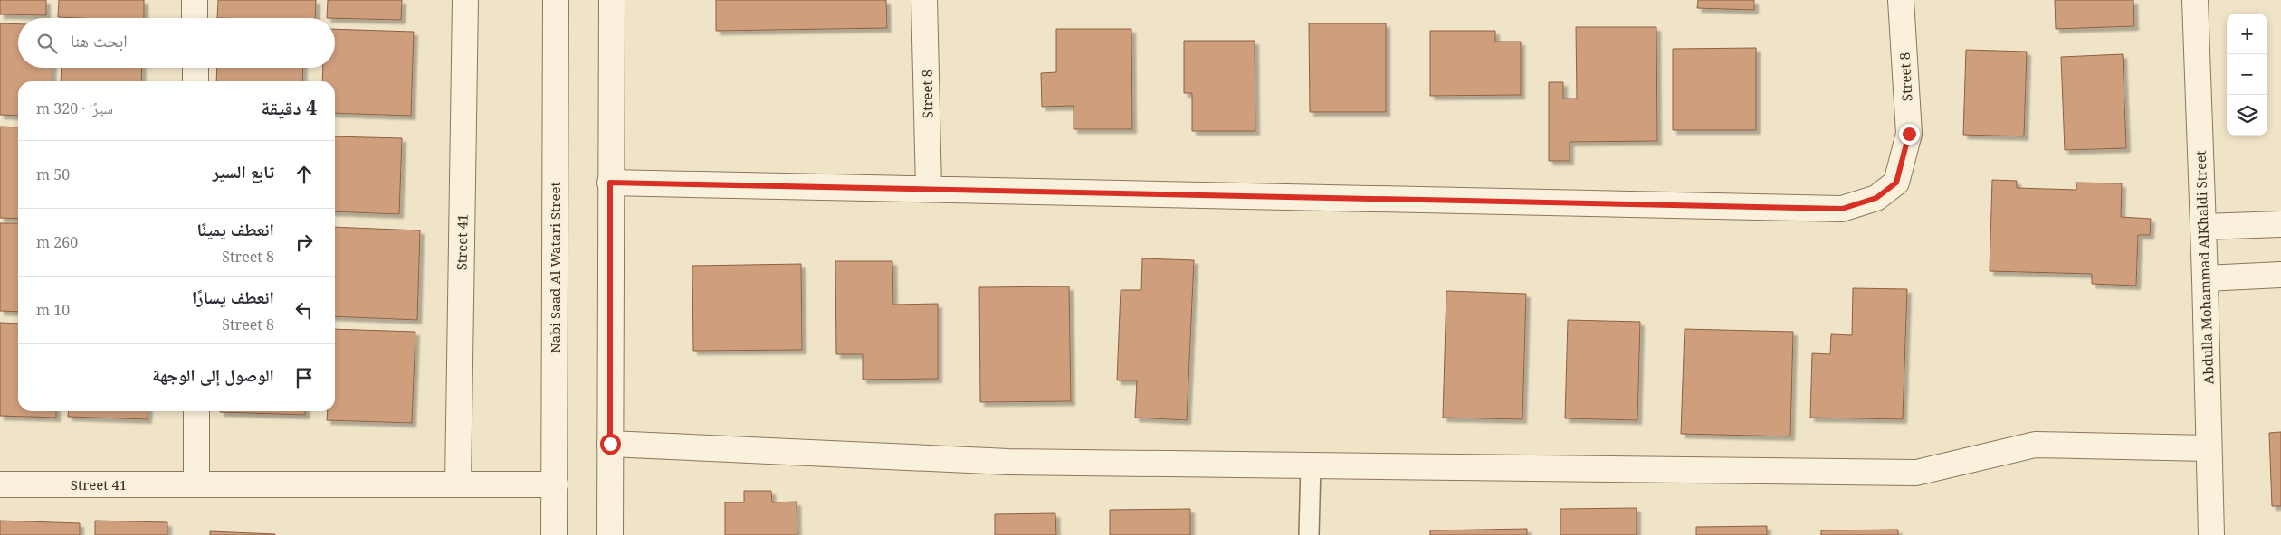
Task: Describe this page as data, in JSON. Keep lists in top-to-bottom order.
{
  "streets": {
    "street": [
      "Street 8",
      "Street 41",
      "Nabi Saad Al Watari Street",
      "Abdulla Mohammad AlKhaldi Street"
    ]
  },
  "crossings": [
    ["Street 41", "Nabi Saad Al Watari Street"]
  ],
  "page": {
    "map_buttons": ["+", "−"],
    "search": "ابحث هنا",
    "heading": ["4 دقيقة", "سيرًا · 320 m"],
    "list": [
      ["تابع السير", "50 m"],
      ["انعطف يمينًا", "Street 8", "260 m"],
      ["انعطف يسارًا", "Street 8", "10 m"],
      "الوصول إلى الوجهة"
    ]
  }
}
